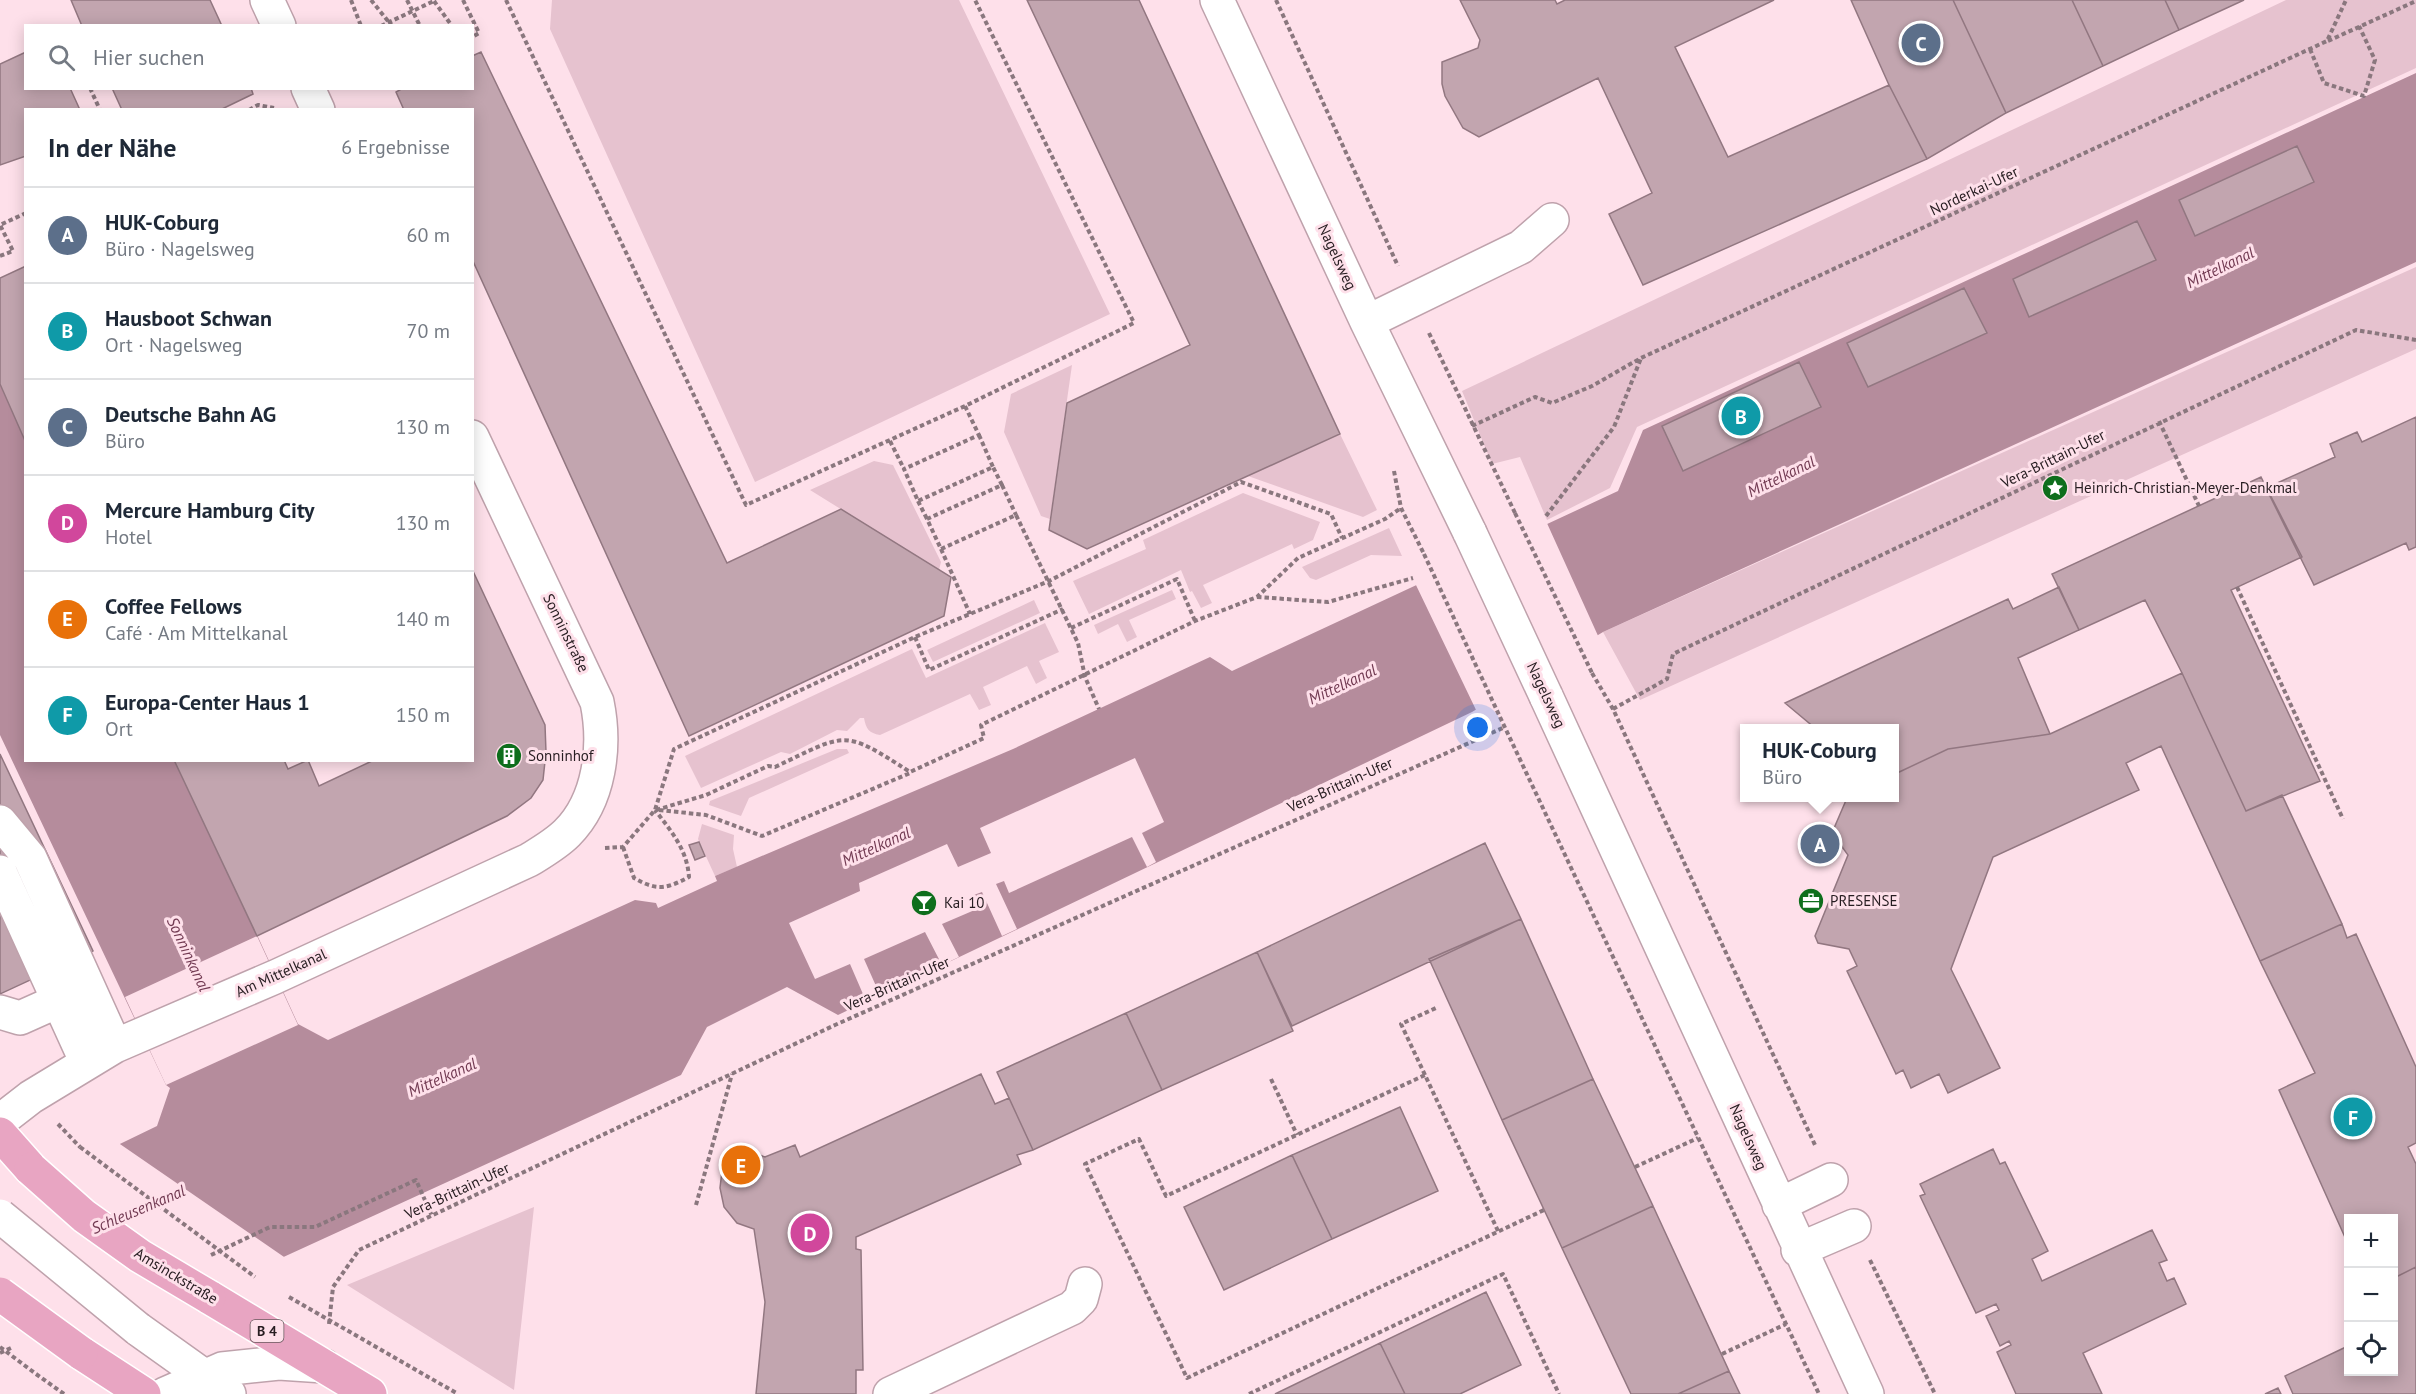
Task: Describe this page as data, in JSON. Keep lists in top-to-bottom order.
{
  "streets": {
    "main road": ["Amsinckstraße", "B 4"],
    "street": ["Nagelsweg", "Sonninstraße", "Am Mittelkanal"],
    "path": ["Norderkai-Ufer", "Vera-Brittain-Ufer"]
  },
  "crossings": [
    ["Sonninstraße", "Am Mittelkanal"]
  ],
  "water": ["Mittelkanal", "Sonninkanal", "Schleusenkanal"],
  "places": {
    "place": ["Heinrich-Christian-Meyer-Denkmal"],
    "building": ["Sonninhof"],
    "office": ["PRESENSE"],
    "bar": ["Kai 10"]
  },
  "page": {
    "pins": [
      "C",
      "B",
      "A",
      "F",
      "E",
      "D"
    ],
    "search": "Hier suchen",
    "heading": ["In der Nähe", "6 Ergebnisse"],
    "list": [
      {
        "mark": "A",
        "name": "HUK-Coburg",
        "note": "Büro · Nagelsweg",
        "value": "60 m"
      },
      {
        "mark": "B",
        "name": "Hausboot Schwan",
        "note": "Ort · Nagelsweg",
        "value": "70 m"
      },
      {
        "mark": "C",
        "name": "Deutsche Bahn AG",
        "note": "Büro",
        "value": "130 m"
      },
      {
        "mark": "D",
        "name": "Mercure Hamburg City",
        "note": "Hotel",
        "value": "130 m"
      },
      {
        "mark": "E",
        "name": "Coffee Fellows",
        "note": "Café · Am Mittelkanal",
        "value": "140 m"
      },
      {
        "mark": "F",
        "name": "Europa-Center Haus 1",
        "note": "Ort",
        "value": "150 m"
      }
    ],
    "popup": ["HUK-Coburg", "Büro"],
    "map_buttons": ["+", "−"]
  }
}
